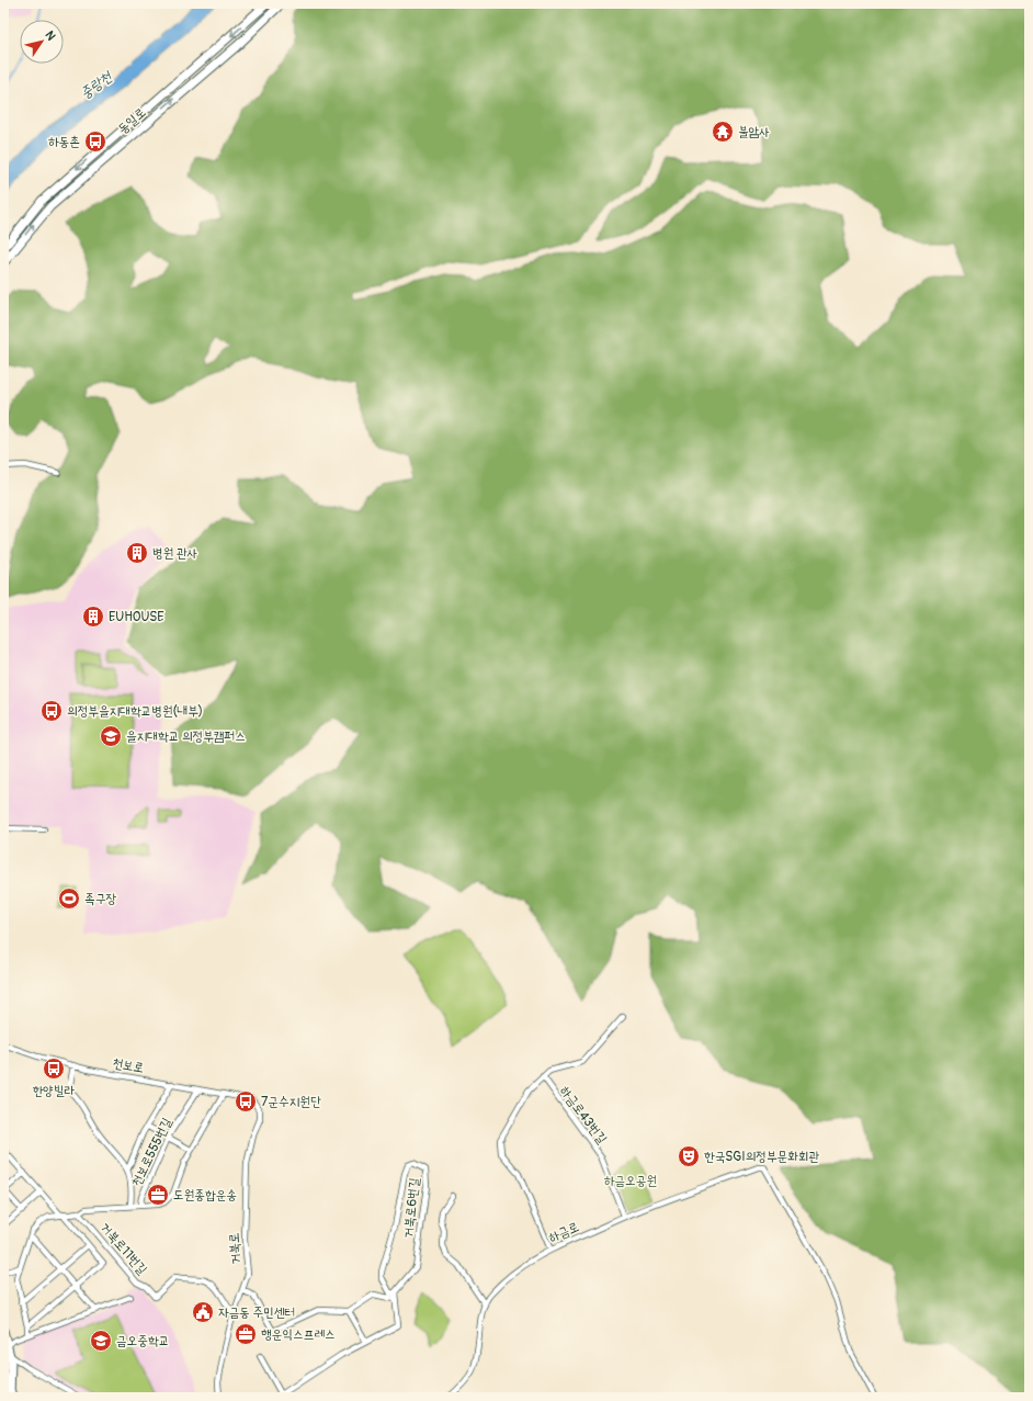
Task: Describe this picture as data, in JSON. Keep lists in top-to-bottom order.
{
  "streets": {
    "street": [
      "동일로",
      "천보로",
      "하금로43번길",
      "천보로555번길",
      "거북로6번길",
      "하금로",
      "거북로11번길",
      "거북로"
    ]
  },
  "crossings": [
    ["천보로", "천보로555번길"],
    ["천보로", "거북로"],
    ["하금로43번길", "하금로"],
    ["거북로11번길", "거북로"]
  ],
  "water": ["중랑천"],
  "parks": ["하금오공원"],
  "places": {
    "temple": ["불암사"],
    "bus stop": [
      "하동촌",
      "의정부을지대학교병원(내부)",
      "한양빌라",
      "7군수지원단"
    ],
    "building": ["병원 관사", "EUHOUSE"],
    "school or university": ["을지대학교 의정부캠퍼스", "금오중학교"],
    "sports": ["족구장"],
    "theatre": ["한국SGI의정부문화회관"],
    "office": ["도원종합운송", "행운익스프레스"],
    "public building": ["자금동 주민센터"]
  },
  "north": "top right"
}
